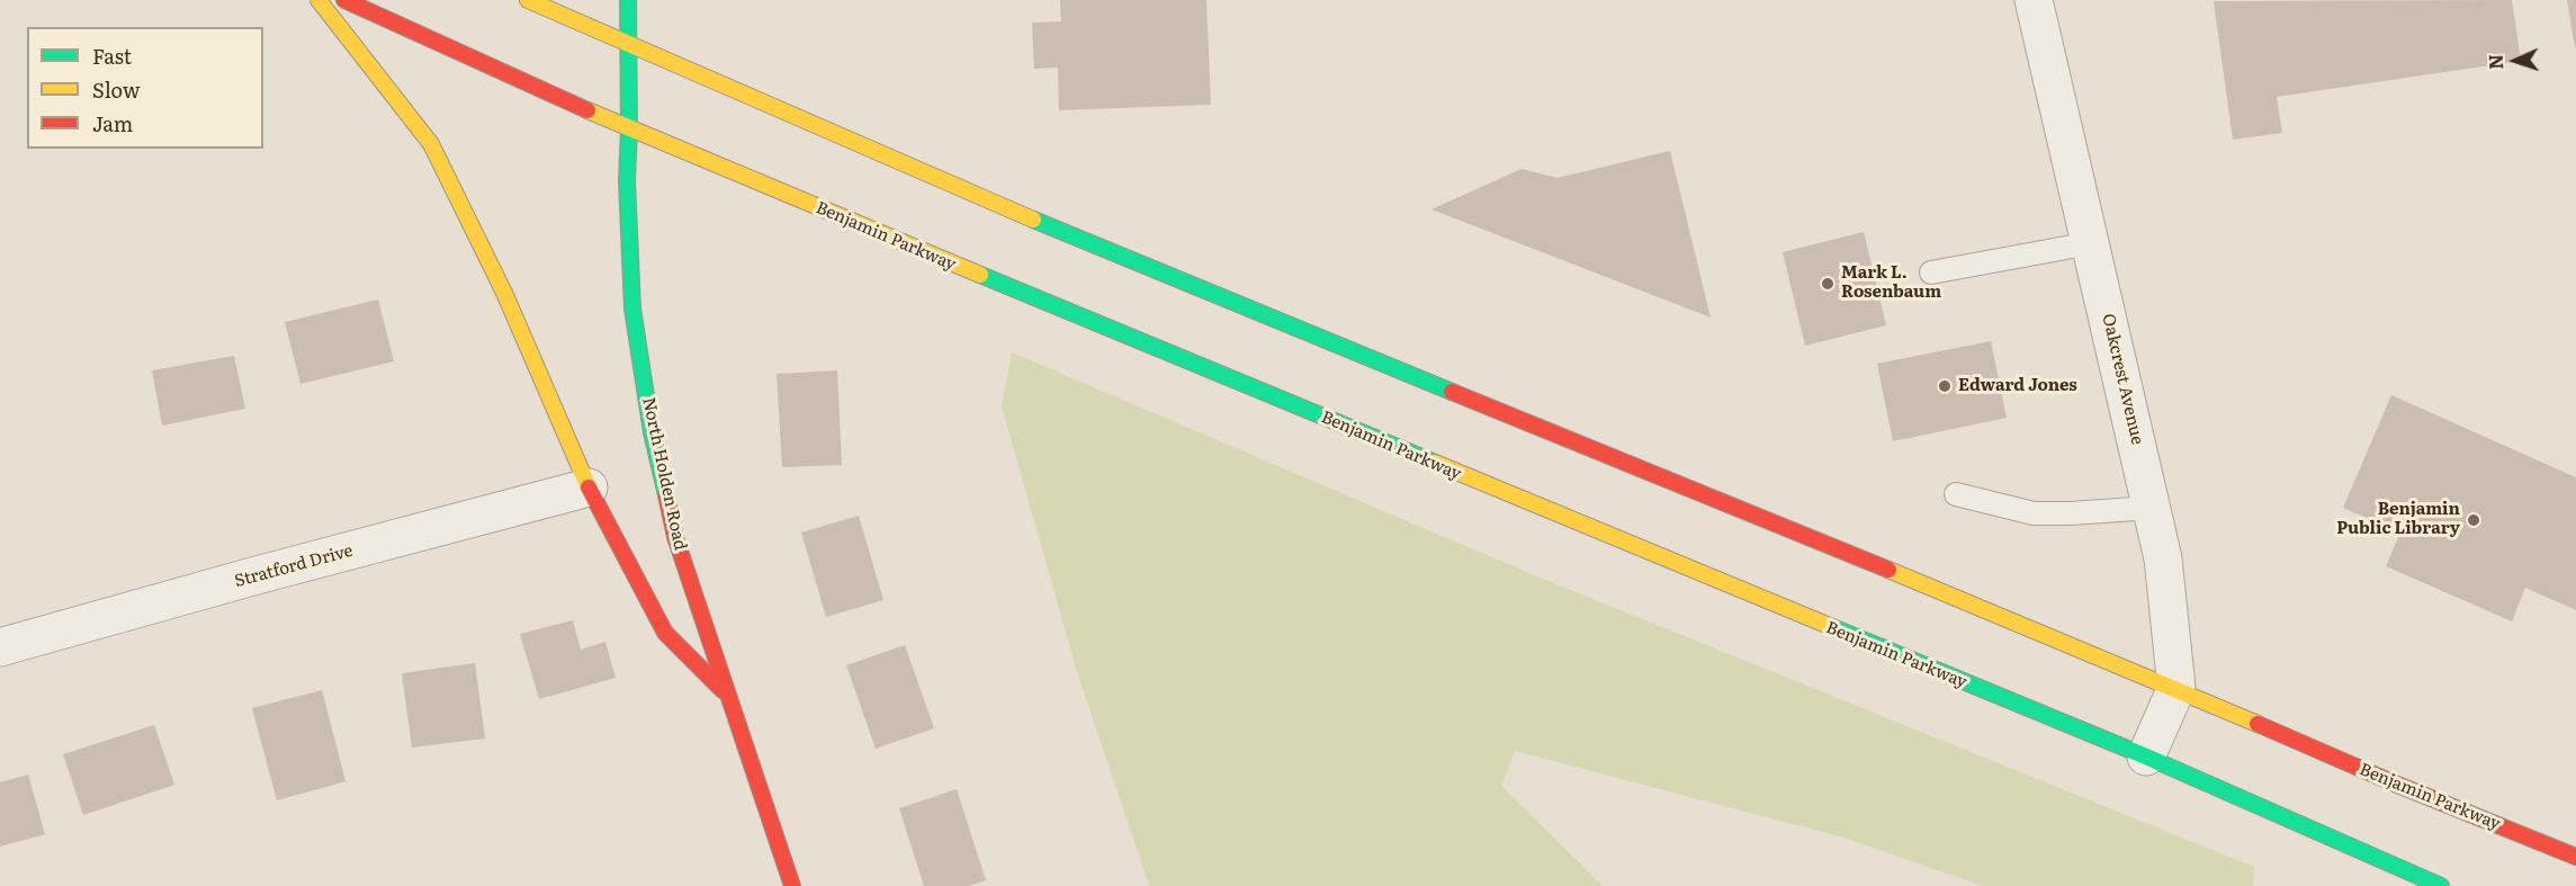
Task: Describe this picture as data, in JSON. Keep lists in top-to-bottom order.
{
  "streets": {
    "main road": ["Benjamin Parkway", "North Holden Road"],
    "street": ["Oakcrest Avenue", "Stratford Drive"]
  },
  "crossings": [
    ["Benjamin Parkway", "Oakcrest Avenue"],
    ["Benjamin Parkway", "North Holden Road"]
  ],
  "places": ["Mark L. Rosenbaum", "Edward Jones", "Benjamin Public Library"],
  "legend": ["Fast", "Slow", "Jam"],
  "north": "left"
}
